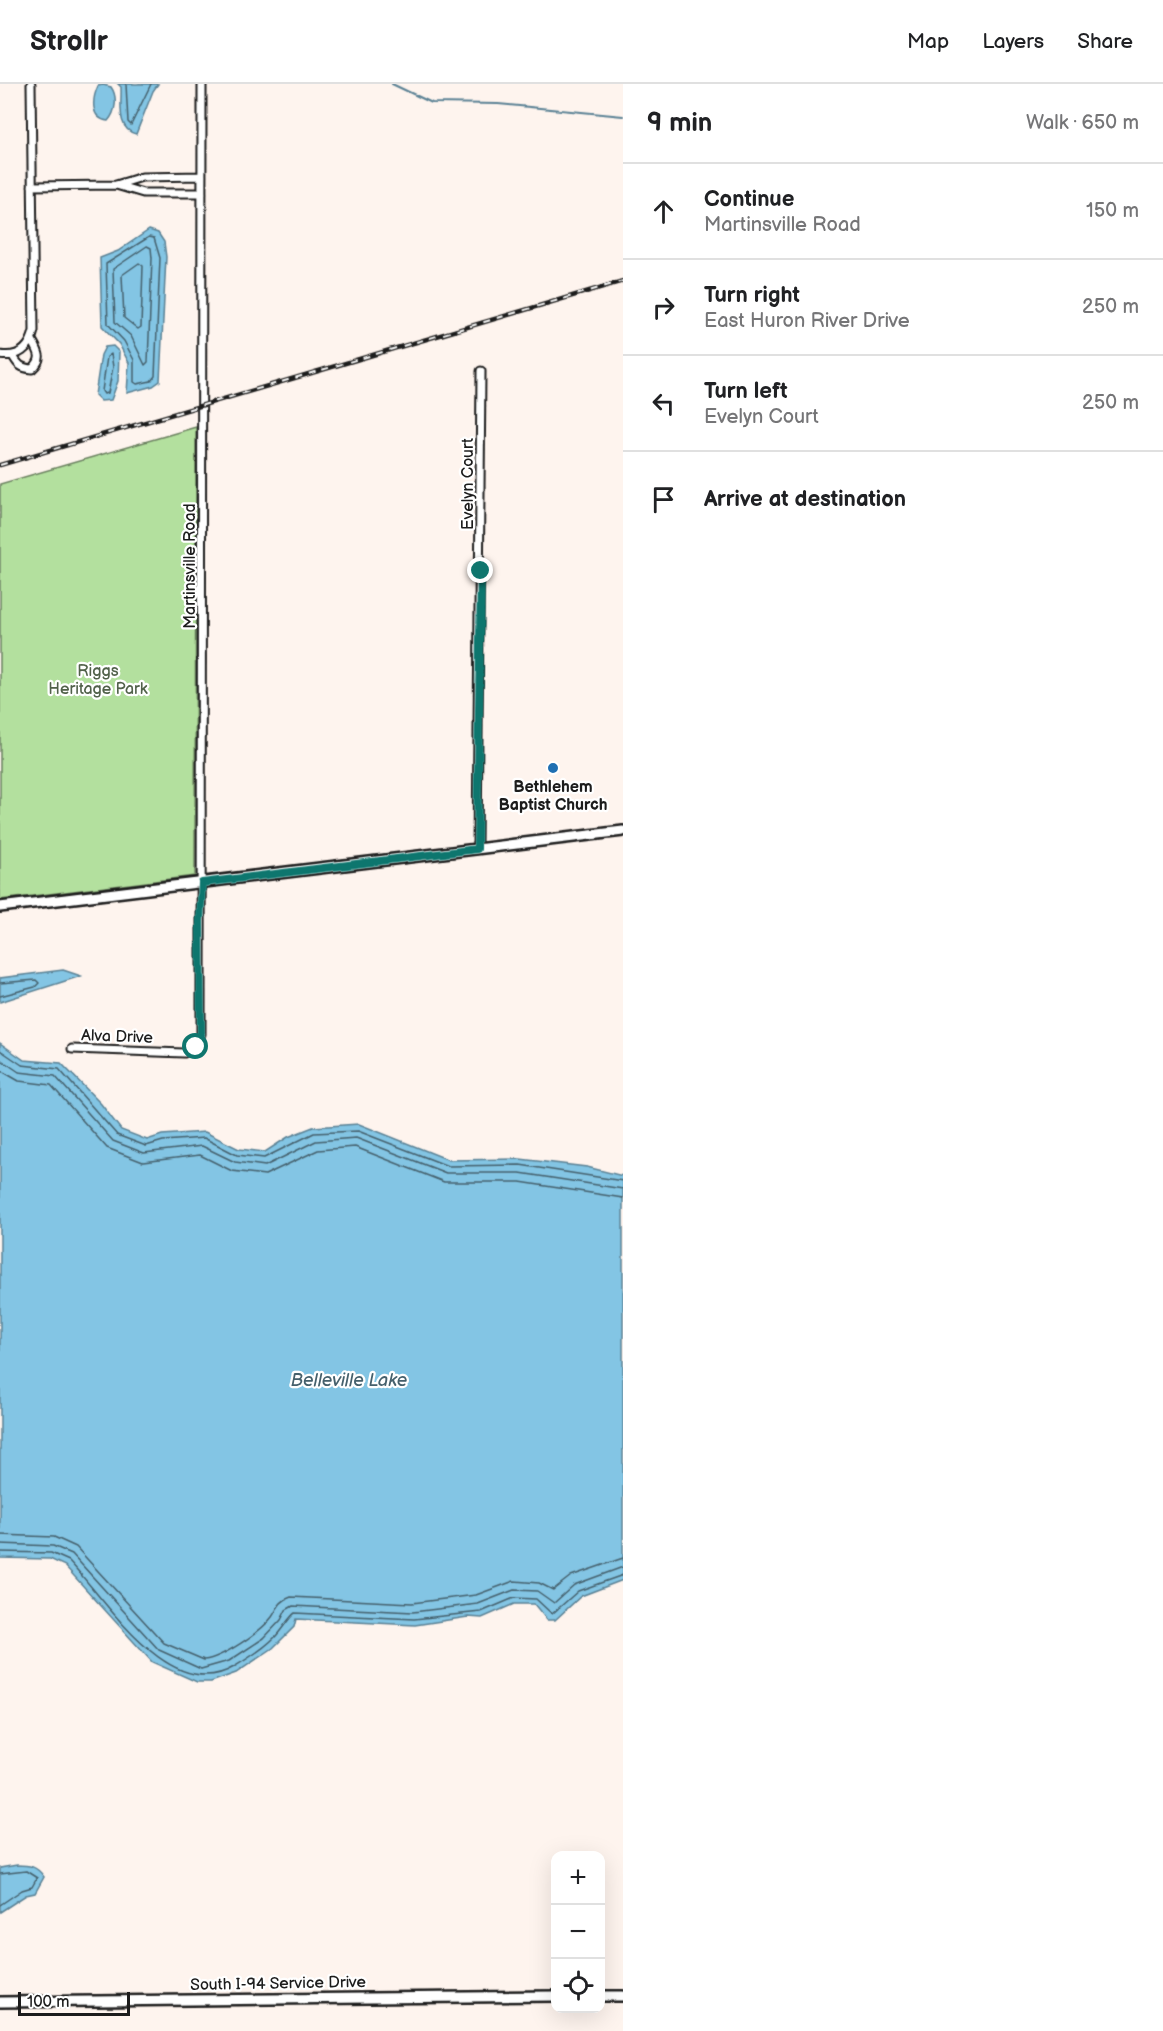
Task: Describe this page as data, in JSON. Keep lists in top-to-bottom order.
{
  "streets": {
    "main road": ["South I-94 Service Drive"],
    "street": ["Evelyn Court", "Martinsville Road", "Alva Drive"]
  },
  "crossings": [
    ["Martinsville Road", "Alva Drive"]
  ],
  "water": ["Belleville Lake"],
  "parks": ["Riggs Heritage Park"],
  "places": ["Bethlehem Baptist Church"],
  "scale_bar": "100 m",
  "page": {
    "header": "Strollr",
    "nav": ["Map", "Layers", "Share"],
    "heading": ["9 min", "Walk · 650 m"],
    "list": [
      ["Continue", "Martinsville Road", "150 m"],
      ["Turn right", "East Huron River Drive", "250 m"],
      ["Turn left", "Evelyn Court", "250 m"],
      "Arrive at destination"
    ],
    "map_buttons": ["+", "−"],
    "scale": "100 m"
  }
}
